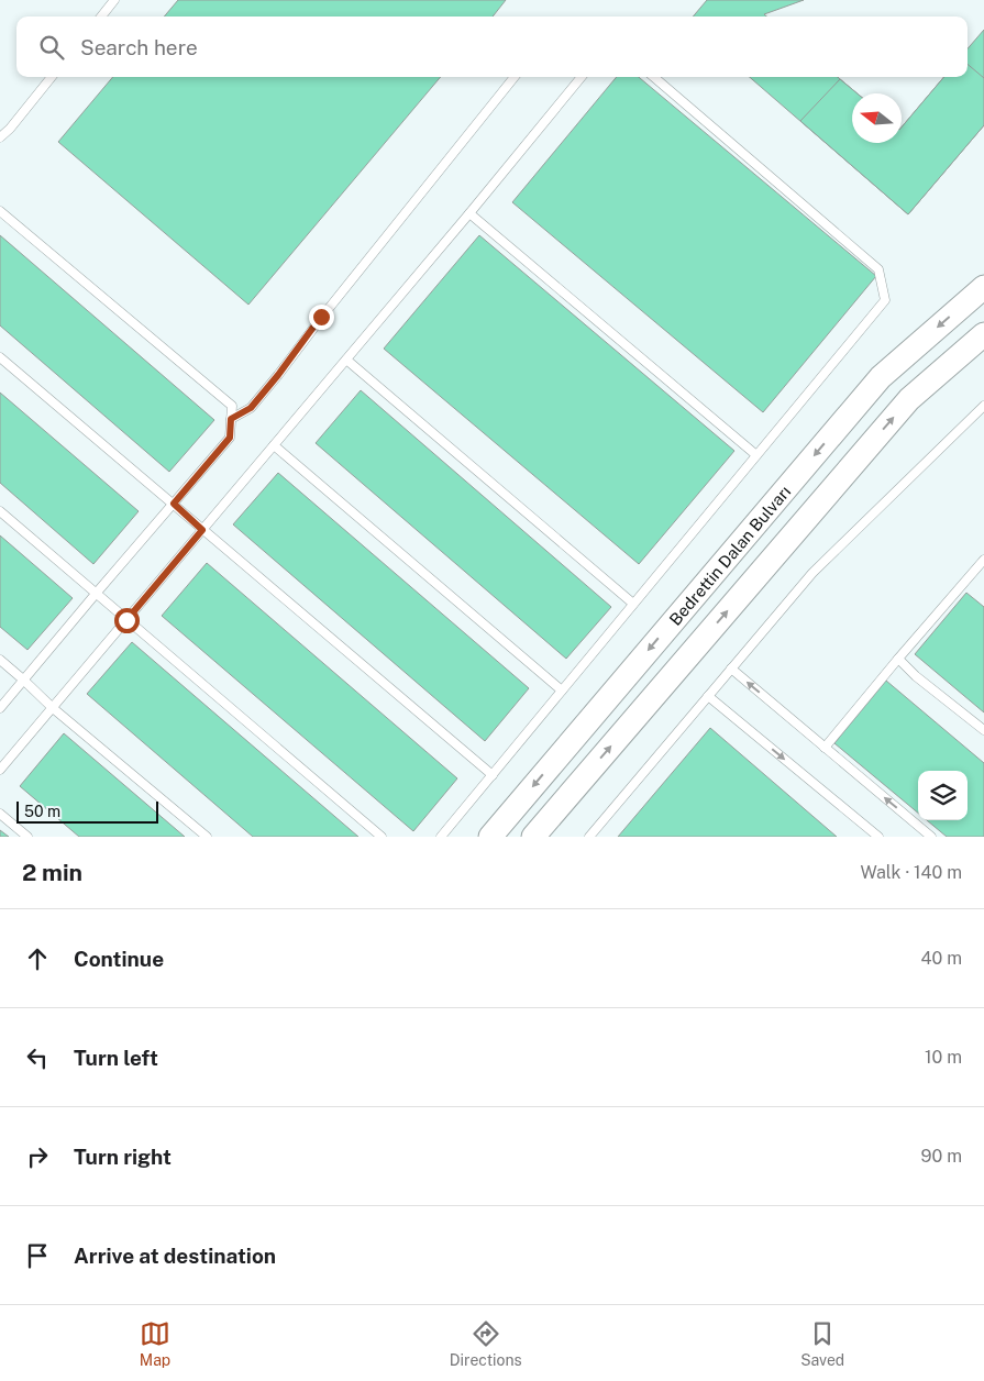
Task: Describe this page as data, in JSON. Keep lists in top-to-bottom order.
{
  "streets": {
    "main road": ["Bedrettin Dalan Bulvarı"]
  },
  "scale_bar": "50 m",
  "north": "left",
  "page": {
    "search": "Search here",
    "scale": "50 m",
    "heading": ["2 min", "Walk · 140 m"],
    "list": [
      ["Continue", "40 m"],
      ["Turn left", "10 m"],
      ["Turn right", "90 m"],
      "Arrive at destination"
    ],
    "nav": ["Map", "Directions", "Saved"]
  }
}
